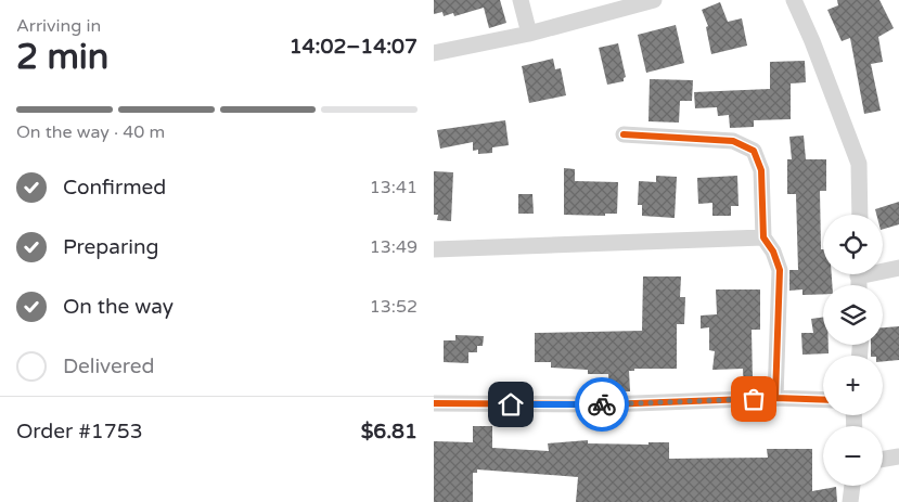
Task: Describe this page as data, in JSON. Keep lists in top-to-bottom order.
{
  "page": {
    "heading": ["2 min", "Arriving in", "14:02–14:07"],
    "panel": ["Order #1753", "$6.81"],
    "bar": "On the way · 40 m",
    "list": [
      ["Confirmed", "13:41"],
      ["Preparing", "13:49"],
      ["On the way", "13:52"],
      "Delivered"
    ],
    "map_buttons": ["+", "−"]
  }
}
